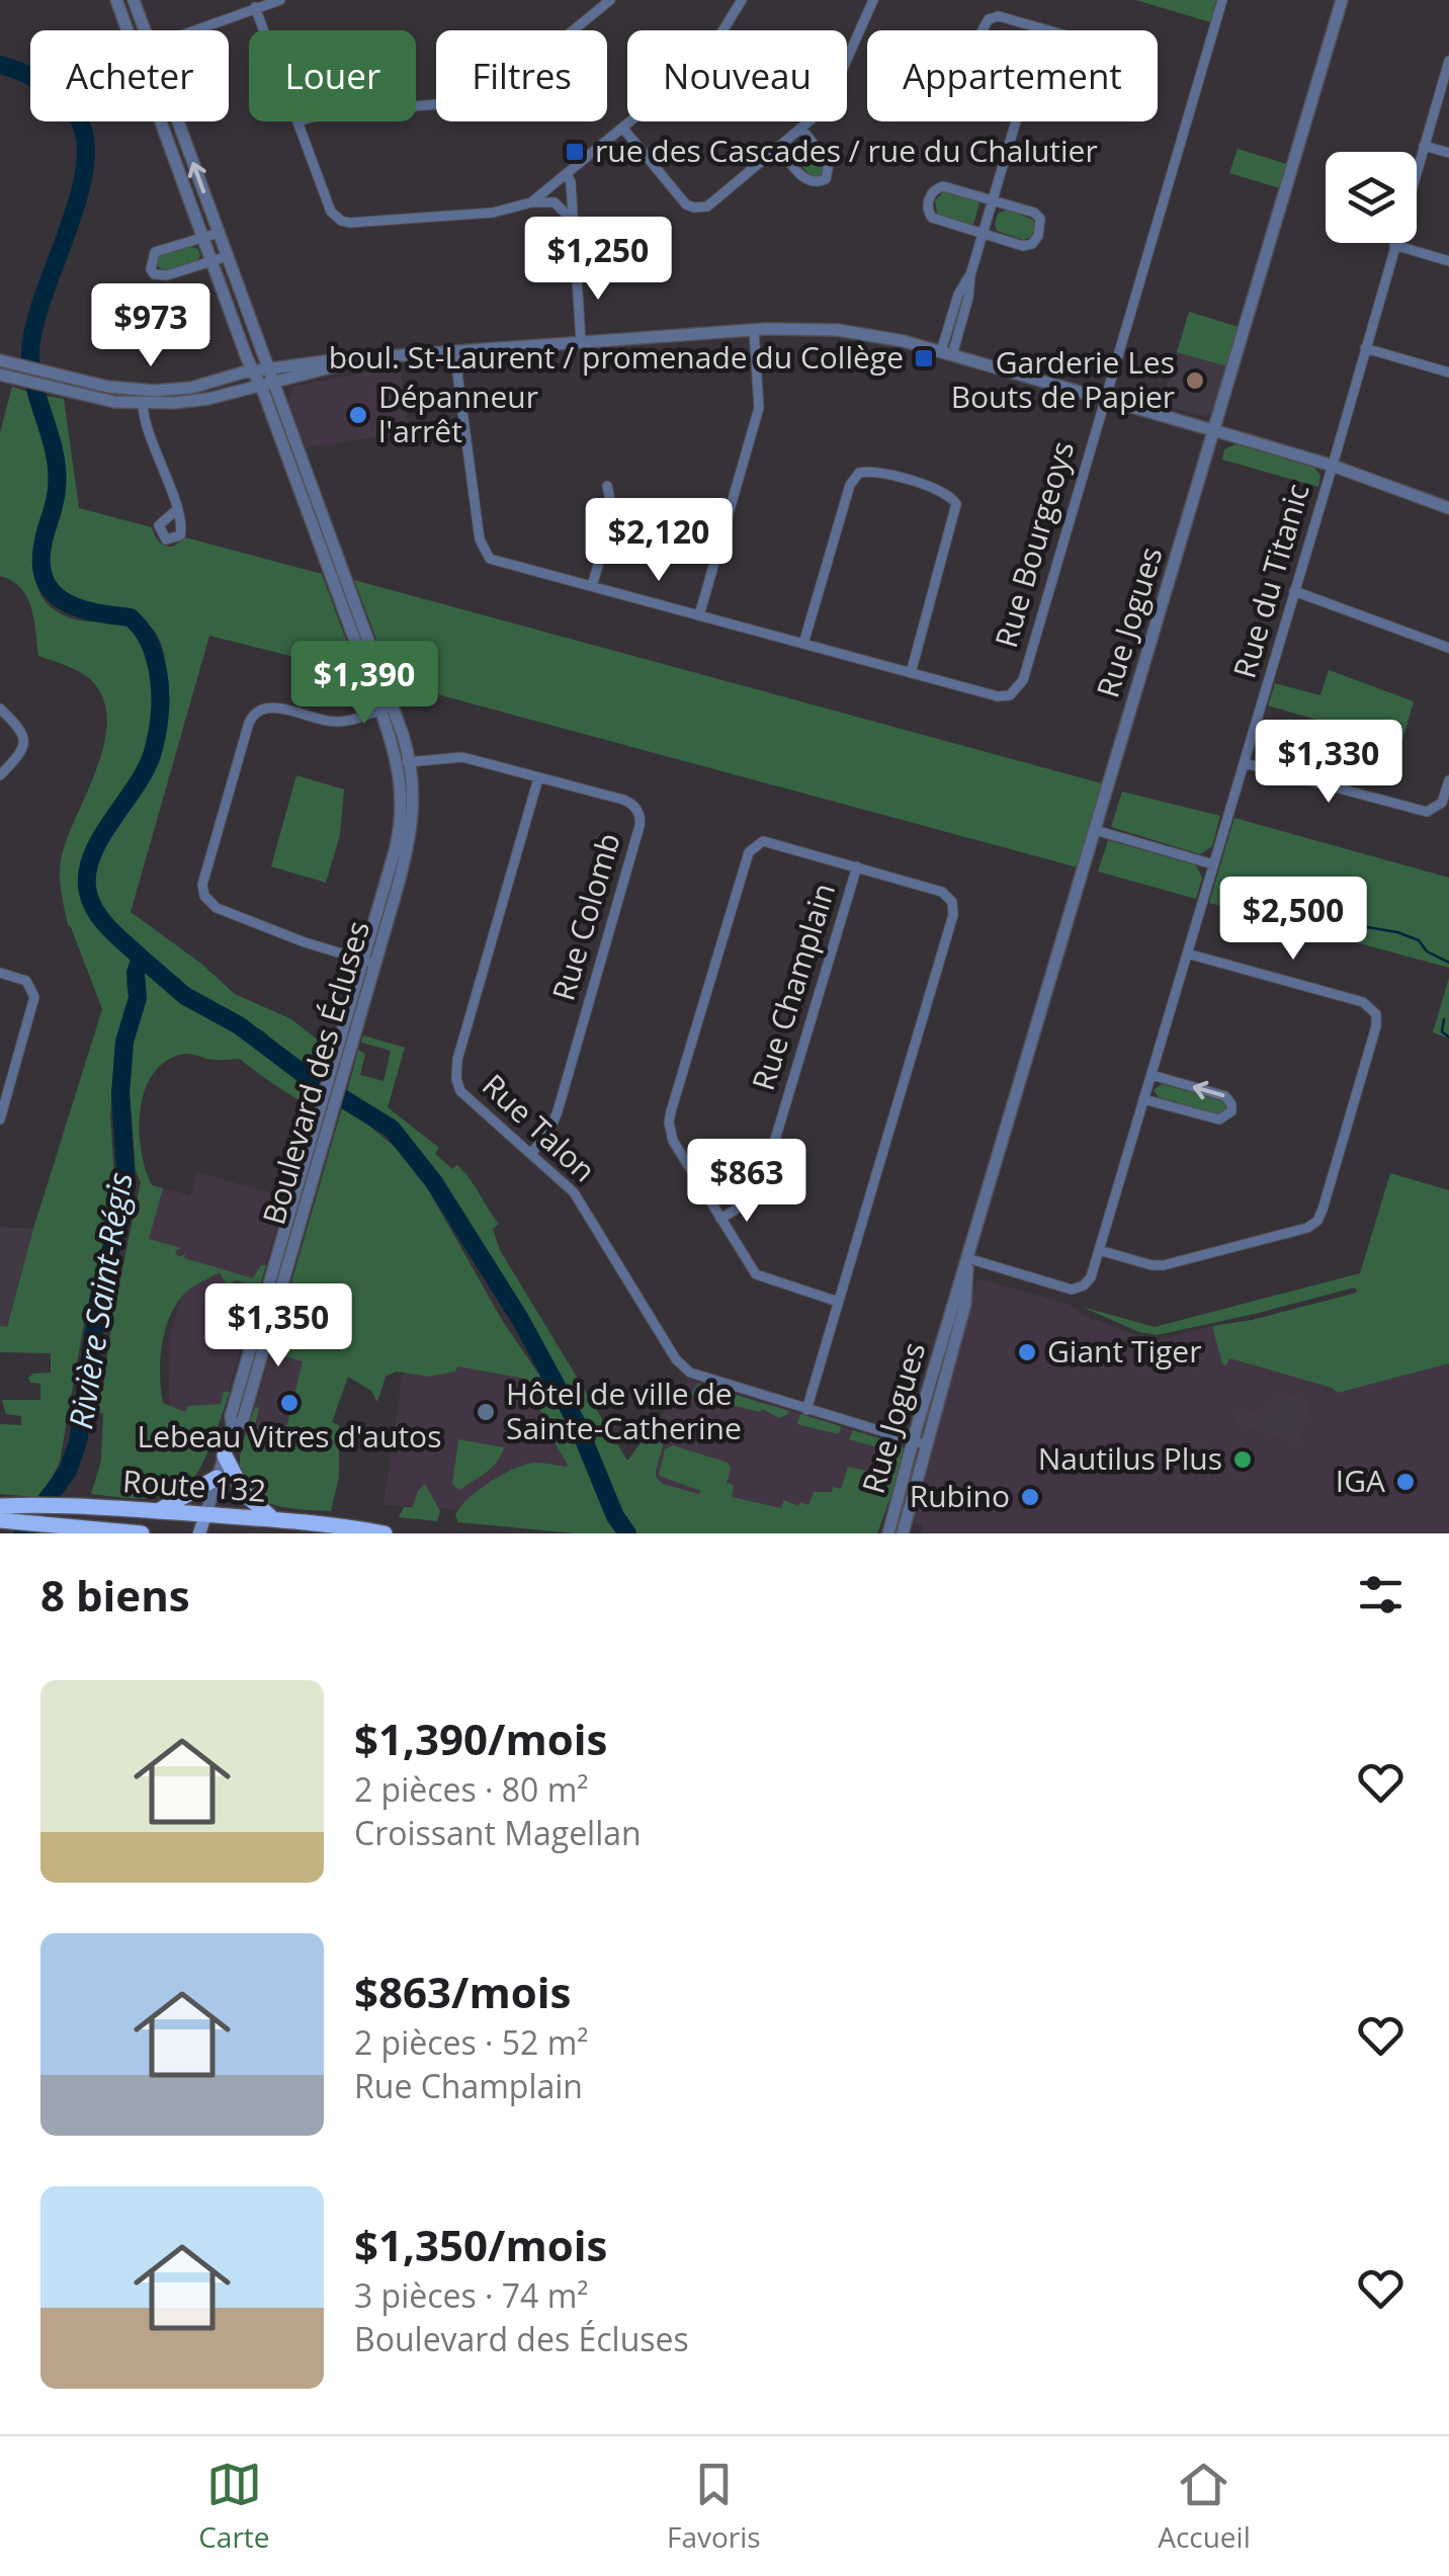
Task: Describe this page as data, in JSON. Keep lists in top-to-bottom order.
{
  "streets": {
    "highway": ["Route 132"],
    "street": [
      "Rue Bourgeoys",
      "Rue du Titanic",
      "Rue Jogues",
      "Rue Colomb",
      "Rue Champlain",
      "Boulevard des Écluses",
      "Rue Talon"
    ]
  },
  "crossings": [
    ["Rue du Titanic", "Rue Jogues"],
    ["Rue Jogues", "Rue Talon"],
    ["Rue Colomb", "Boulevard des Écluses"],
    ["Rue Colomb", "Rue Talon"],
    ["Boulevard des Écluses", "Route 132"]
  ],
  "water": ["Rivière Saint-Régis"],
  "places": {
    "transit": ["rue des Cascades / rue du Chalutier", "boul. St-Laurent / promenade du Collège"],
    "other": [
      "Garderie Les Bouts de Papier",
      "Dépanneur l'arrêt",
      "Giant Tiger",
      "Lebeau Vitres d'autos",
      "Hôtel de ville de Sainte-Catherine",
      "Nautilus Plus",
      "IGA",
      "Rubino"
    ]
  },
  "page": {
    "chip": [
      "Acheter",
      "Louer",
      "Filtres",
      "Nouveau",
      "Appartement"
    ],
    "price": [
      "$1,250",
      "$973",
      "$2,120",
      "$1,390",
      "$1,330",
      "$2,500",
      "$863",
      "$1,350"
    ],
    "heading": "8 biens",
    "list": [
      {
        "name": "$1,390/mois",
        "note": "2 pièces · 80 m² · Croissant Magellan"
      },
      {
        "name": "$863/mois",
        "note": "2 pièces · 52 m² · Rue Champlain"
      },
      {
        "name": "$1,350/mois",
        "note": "3 pièces · 74 m² · Boulevard des Écluses"
      }
    ],
    "tabs": ["Carte", "Favoris", "Accueil"]
  }
}
